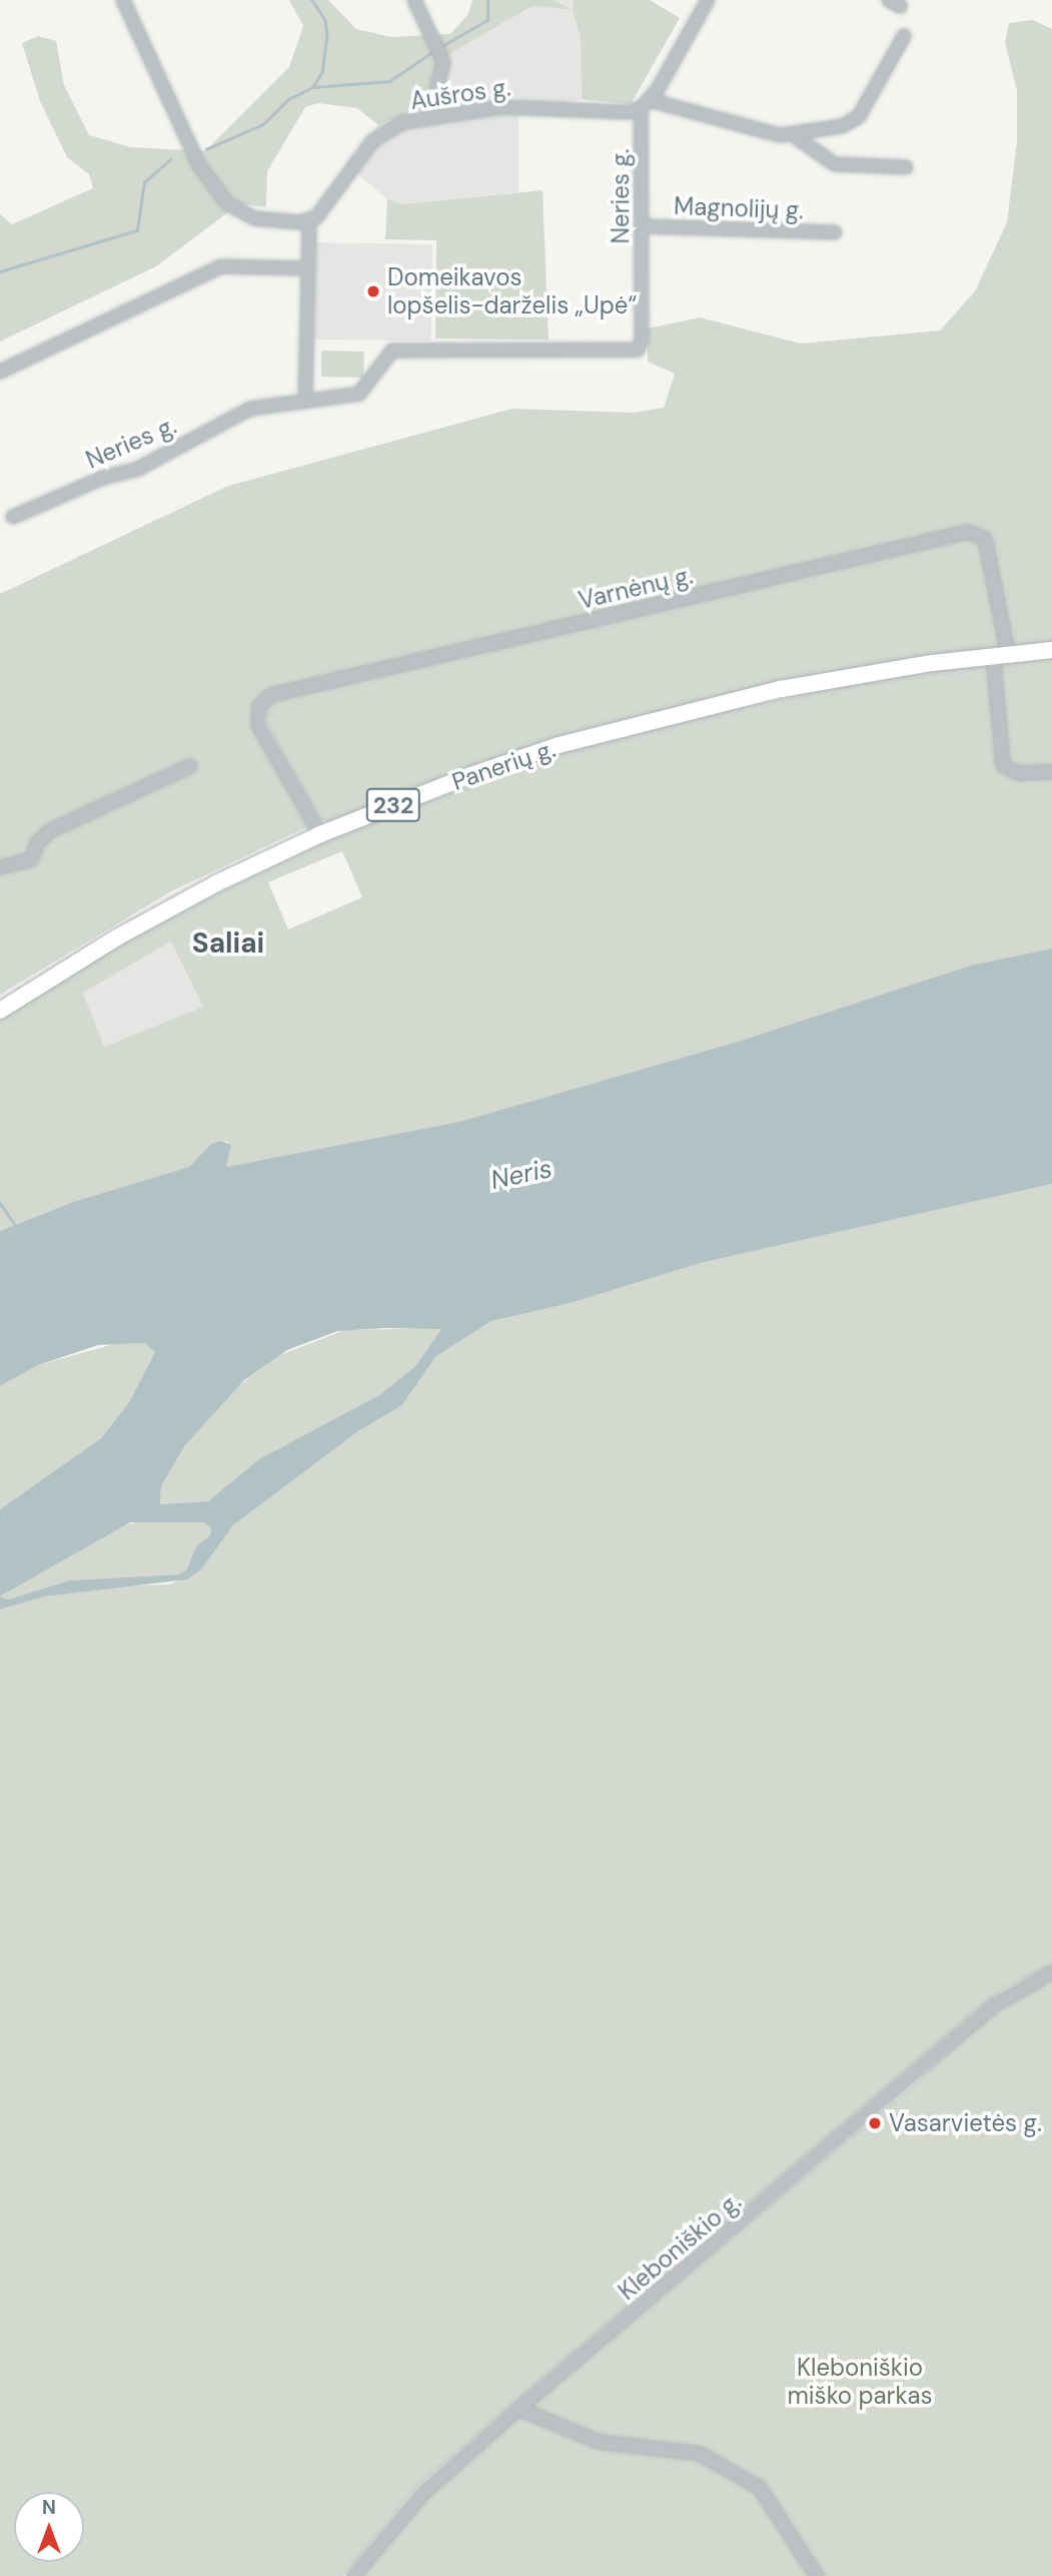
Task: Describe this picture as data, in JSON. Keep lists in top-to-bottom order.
{
  "streets": {
    "main road": ["Panerių g.", "232"],
    "street": [
      "Aušros g.",
      "Neries g.",
      "Magnolijų g.",
      "Varnėnų g.",
      "Kleboniškio g."
    ]
  },
  "crossings": [
    ["Aušros g.", "Neries g."],
    ["Neries g.", "Magnolijų g."],
    ["Varnėnų g.", "Panerių g."]
  ],
  "districts": ["Saliai"],
  "water": ["Neris"],
  "parks": ["Kleboniškio miško parkas"],
  "places": ["Domeikavos lopšelis-darželis „Upė“", "Vasarvietės g."],
  "north": "top"
}
